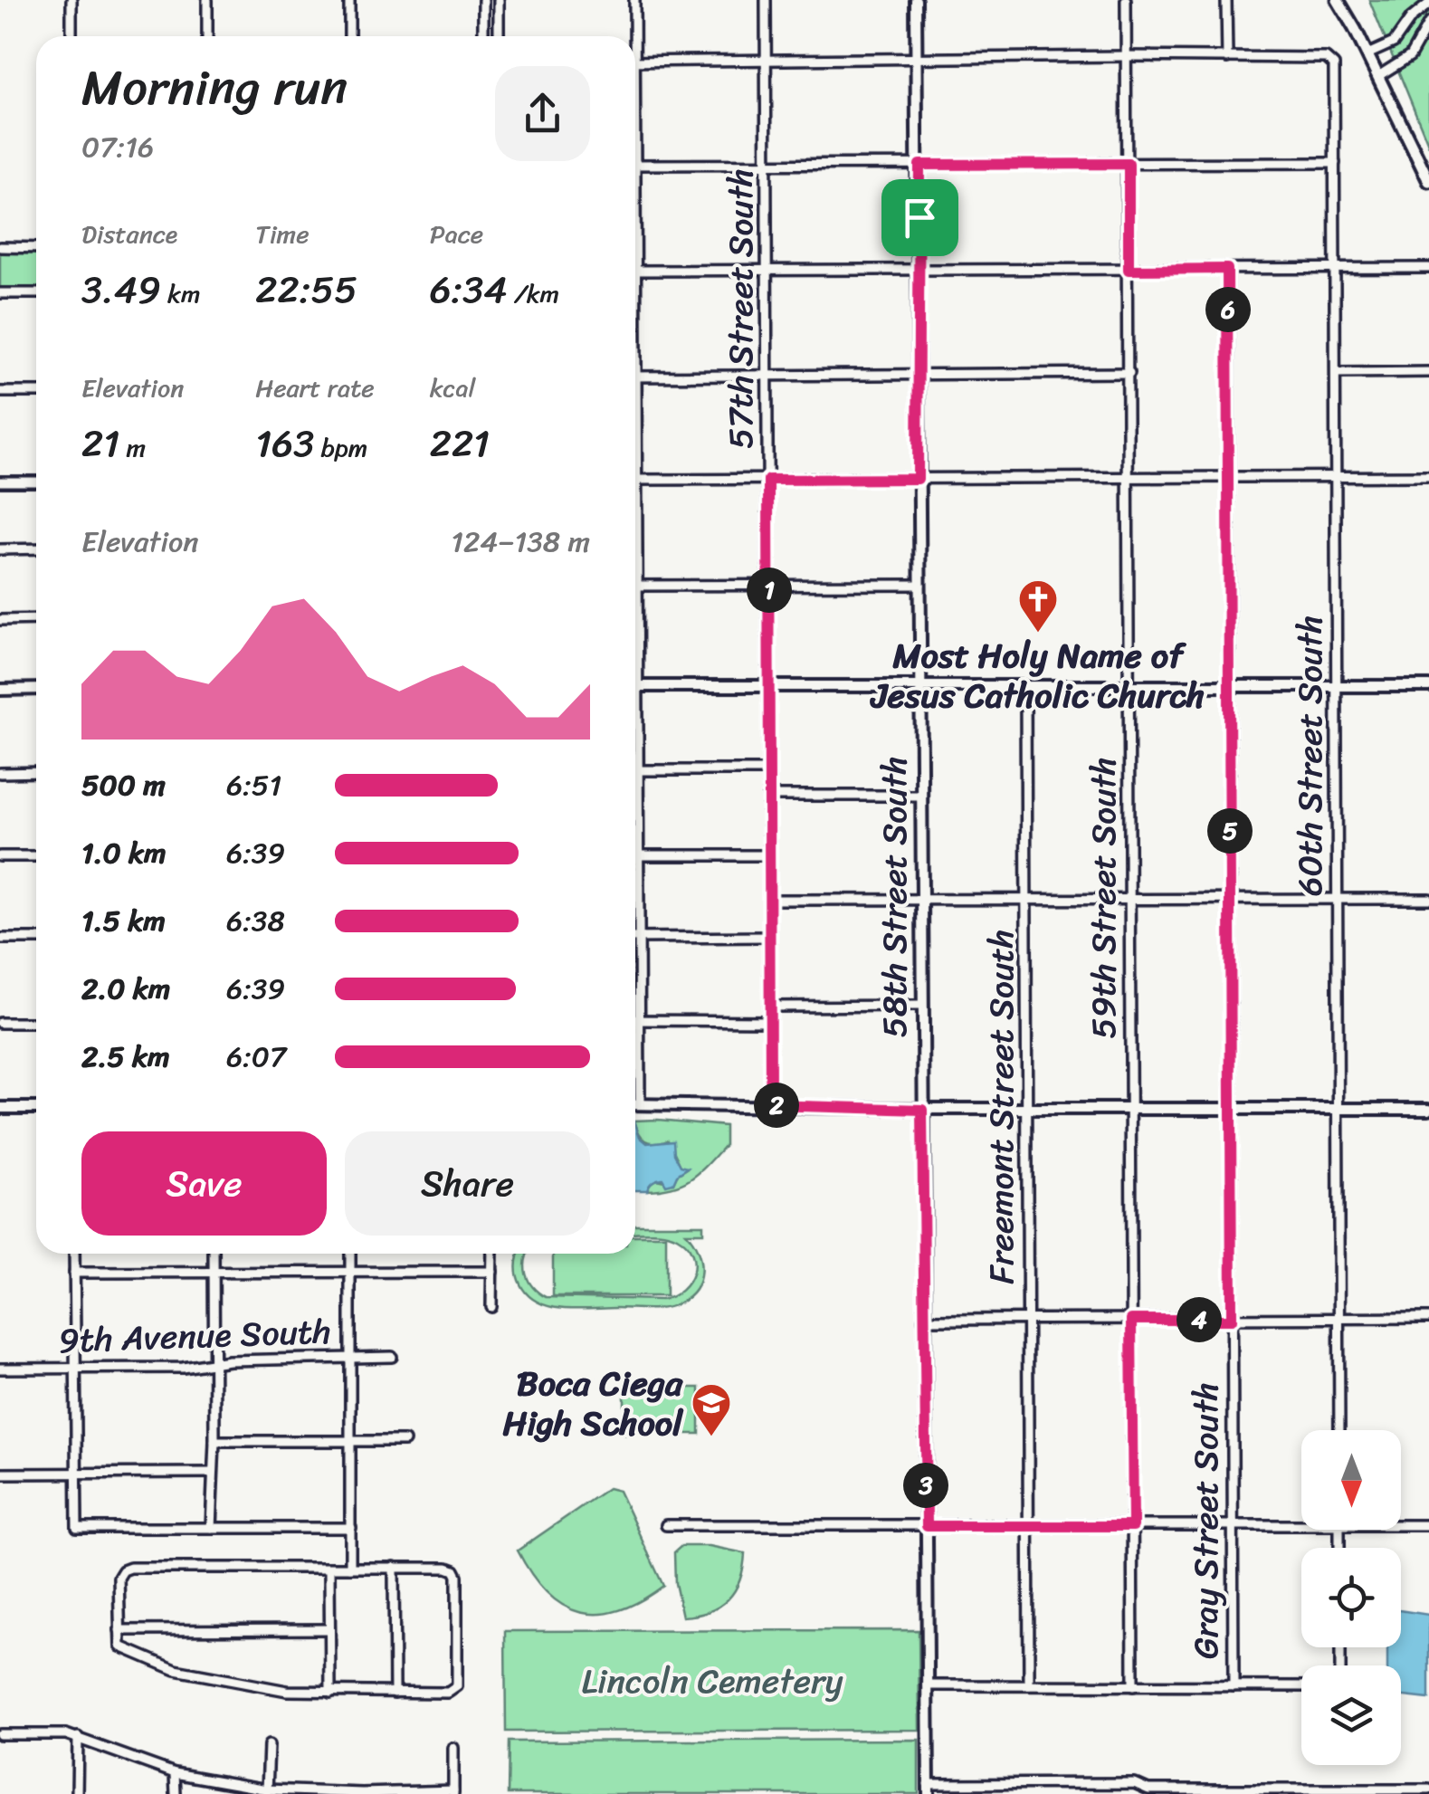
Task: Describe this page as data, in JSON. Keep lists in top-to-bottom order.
{
  "streets": {
    "street": [
      "57th Street South",
      "60th Street South",
      "58th Street South",
      "59th Street South",
      "Freemont Street South",
      "9th Avenue South",
      "Gray Street South"
    ]
  },
  "parks": ["Lincoln Cemetery"],
  "places": {
    "church": ["Most Holy Name of Jesus Catholic Church"],
    "school or university": ["Boca Ciega High School"]
  },
  "north": "bottom",
  "page": {
    "heading": ["Morning run", "07:16"],
    "stats": [
      ["Distance", "3.49 km"],
      ["Time", "22:55"],
      ["Pace", "6:34 /km"],
      ["Elevation", "21 m"],
      ["Heart rate", "163 bpm"],
      ["kcal", "221"]
    ],
    "pins": [
      "6",
      "1",
      "5",
      "2",
      "4",
      "3"
    ],
    "chart": ["Elevation", "124–138 m"],
    "list": [
      {
        "name": "500 m",
        "note": "6:51"
      },
      {
        "name": "1.0 km",
        "note": "6:39"
      },
      {
        "name": "1.5 km",
        "note": "6:38"
      },
      {
        "name": "2.0 km",
        "note": "6:39"
      },
      {
        "name": "2.5 km",
        "note": "6:07"
      }
    ],
    "buttons": ["Save", "Share"]
  }
}
